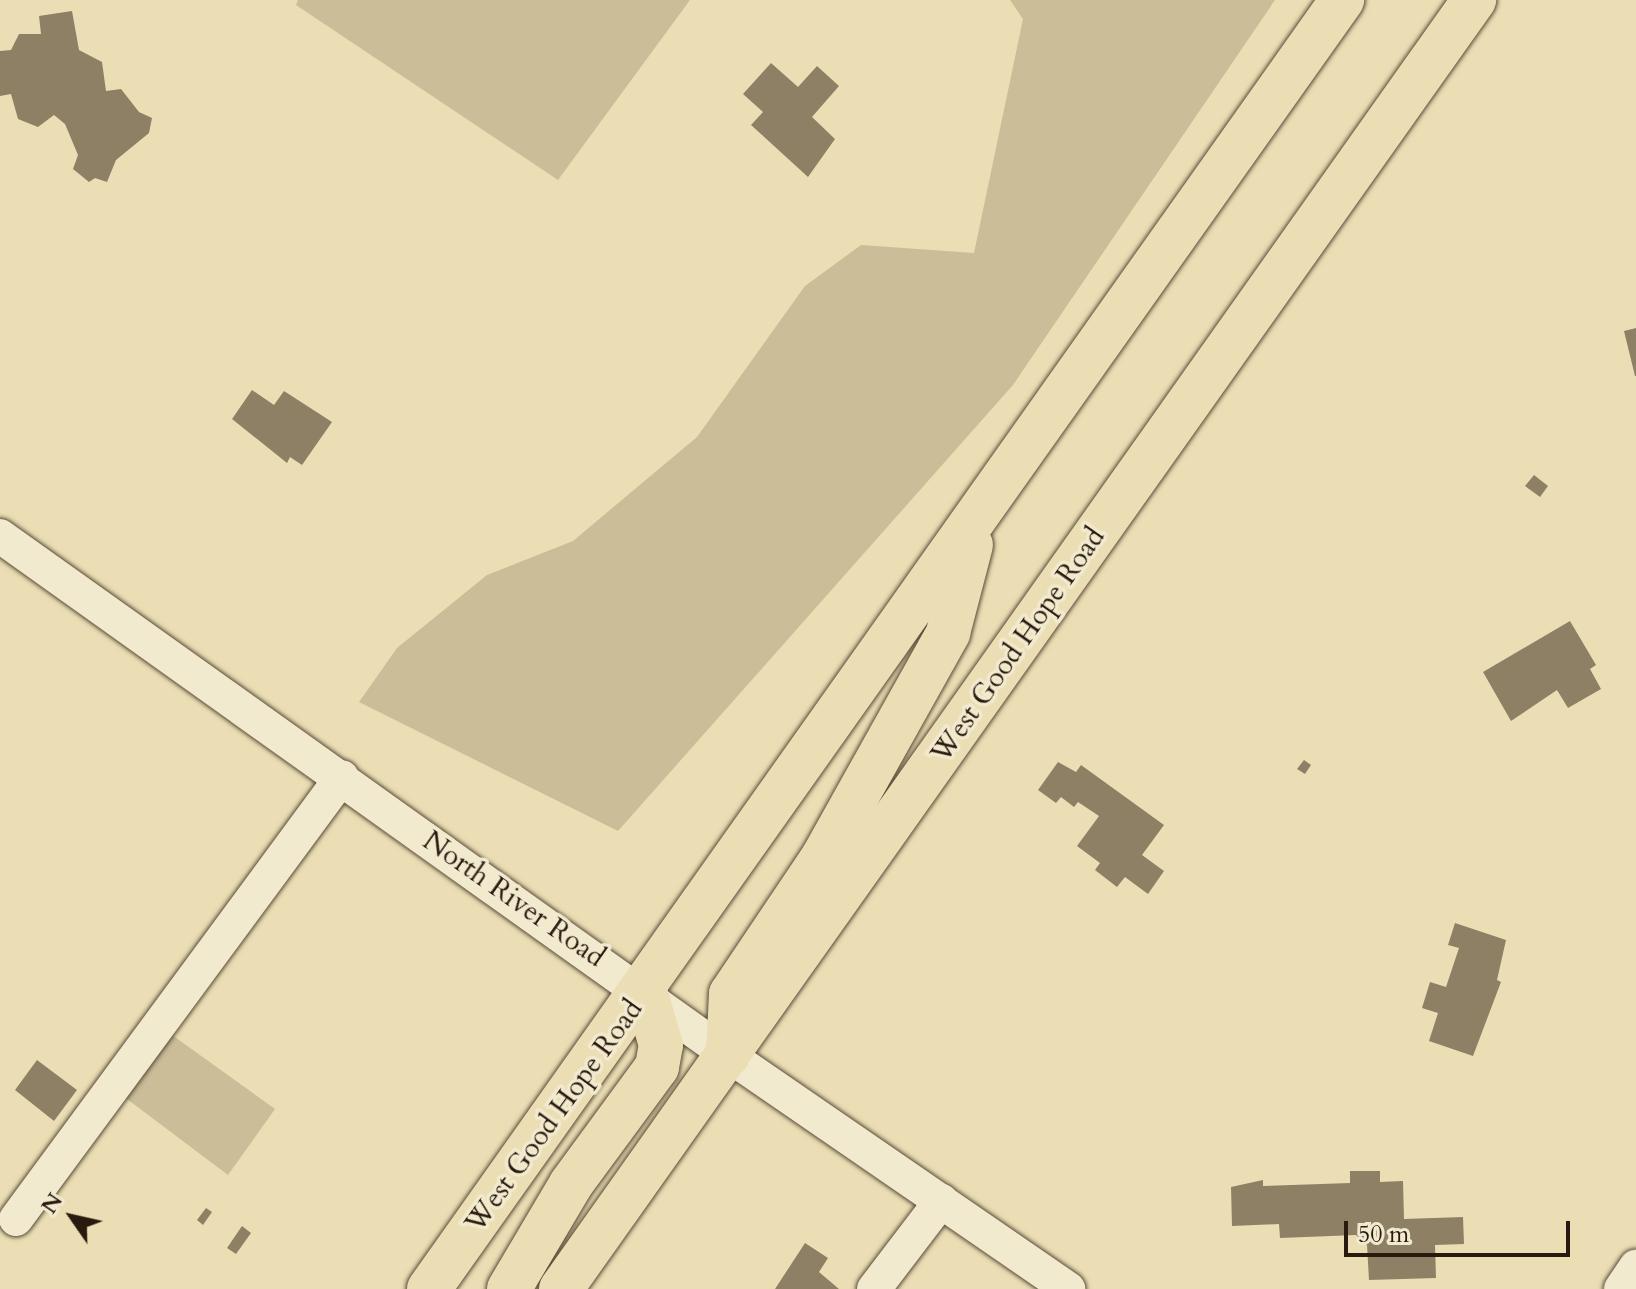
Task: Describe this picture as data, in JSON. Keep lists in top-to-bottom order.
{
  "streets": {
    "main road": ["West Good Hope Road"],
    "street": ["North River Road"]
  },
  "crossings": [
    ["West Good Hope Road", "North River Road"]
  ],
  "scale_bar": "50 m",
  "north": "top left"
}
